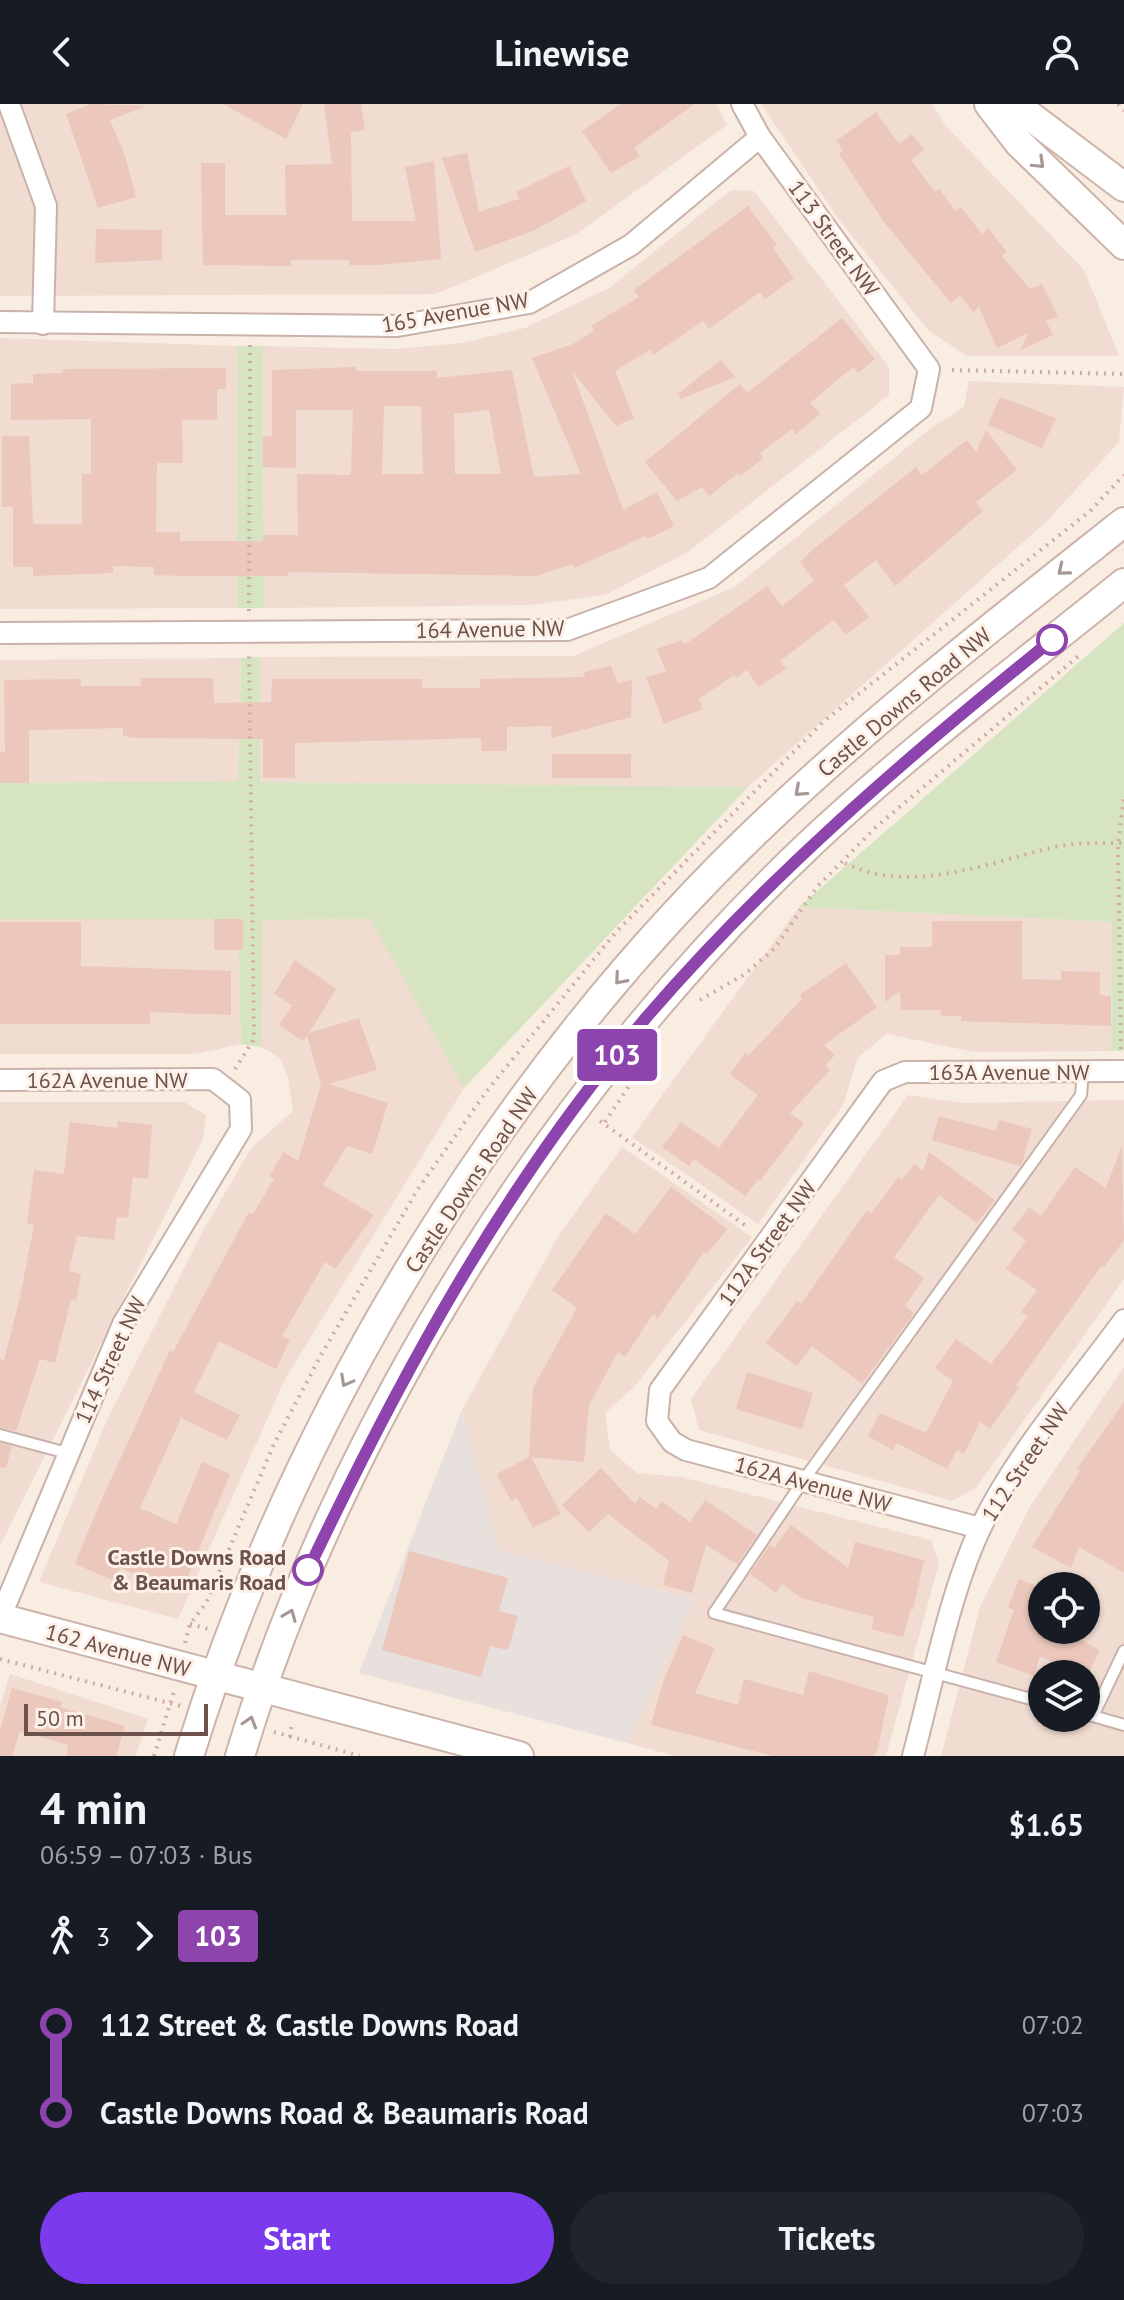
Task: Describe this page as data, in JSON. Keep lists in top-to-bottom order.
{
  "streets": {
    "main road": ["Castle Downs Road NW", "162 Avenue NW"],
    "street": [
      "113 Street NW",
      "165 Avenue NW",
      "164 Avenue NW",
      "163A Avenue NW",
      "162A Avenue NW",
      "112A Street NW",
      "114 Street NW",
      "112 Street NW"
    ]
  },
  "crossings": [
    ["113 Street NW", "165 Avenue NW"],
    ["113 Street NW", "164 Avenue NW"],
    ["Castle Downs Road NW", "162 Avenue NW"],
    ["163A Avenue NW", "112A Street NW"],
    ["162A Avenue NW", "112A Street NW"],
    ["162A Avenue NW", "114 Street NW"],
    ["162A Avenue NW", "112 Street NW"],
    ["114 Street NW", "162 Avenue NW"]
  ],
  "places": ["Castle Downs Road & Beaumaris Road"],
  "lines": ["bus line 103"],
  "scale_bar": "50 m",
  "page": {
    "header": "Linewise",
    "on_map": "103",
    "scale": "50 m",
    "heading": ["4 min", "06:59 – 07:03 · Bus", "$1.65"],
    "legs": ["3", "103"],
    "list": [
      {
        "name": "112 Street & Castle Downs Road",
        "value": "07:02"
      },
      {
        "name": "Castle Downs Road & Beaumaris Road",
        "value": "07:03"
      }
    ],
    "buttons": ["Start", "Tickets"]
  }
}
